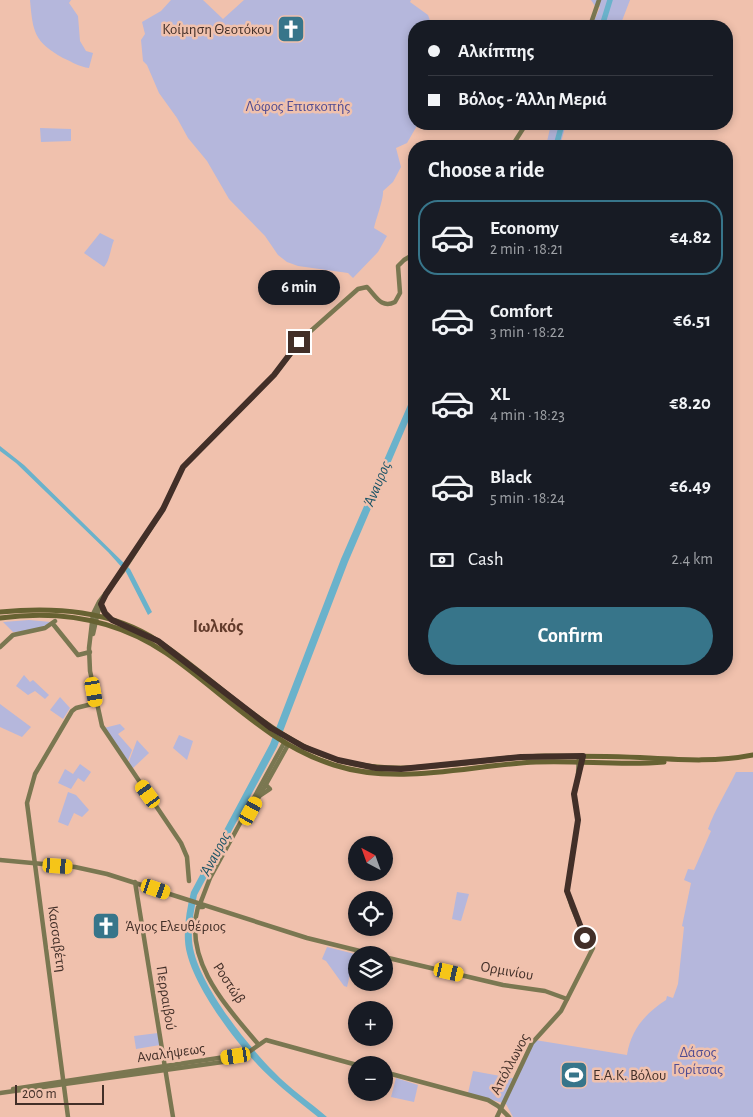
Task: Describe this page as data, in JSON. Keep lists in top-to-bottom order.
{
  "streets": {
    "street": [
      "Κασσαβέτη",
      "Ορμινίου",
      "Ροστώβ",
      "Περραιβού",
      "Αναλήψεως",
      "Απόλλωνος"
    ]
  },
  "crossings": [
    ["Κασσαβέτη", "Αναλήψεως"],
    ["Ορμινίου", "Απόλλωνος"],
    ["Ροστώβ", "Αναλήψεως"],
    ["Περραιβού", "Αναλήψεως"]
  ],
  "districts": ["Ιωλκός"],
  "water": ["Άναυρος"],
  "parks": ["Λόφος Επισκοπής", "Δάσος Γορίτσας"],
  "places": {
    "church": ["Κοίμηση Θεοτόκου", "Άγιος Ελευθέριος"],
    "sports": ["Ε.Α.Κ. Βόλου"]
  },
  "scale_bar": "200 m",
  "north": "top left",
  "page": {
    "banner": ["Αλκίππης", "Βόλος - Άλλη Μεριά"],
    "heading": "Choose a ride",
    "list": [
      {
        "name": "Economy",
        "note": "2 min · 18:21",
        "value": "€4.82"
      },
      {
        "name": "Comfort",
        "note": "3 min · 18:22",
        "value": "€6.51"
      },
      {
        "name": "XL",
        "note": "4 min · 18:23",
        "value": "€8.20"
      },
      {
        "name": "Black",
        "note": "5 min · 18:24",
        "value": "€6.49"
      }
    ],
    "bubble": "6 min",
    "pay": ["Cash", "2.4 km"],
    "buttons": "Confirm",
    "map_buttons": ["+", "−"],
    "scale": "200 m"
  }
}
